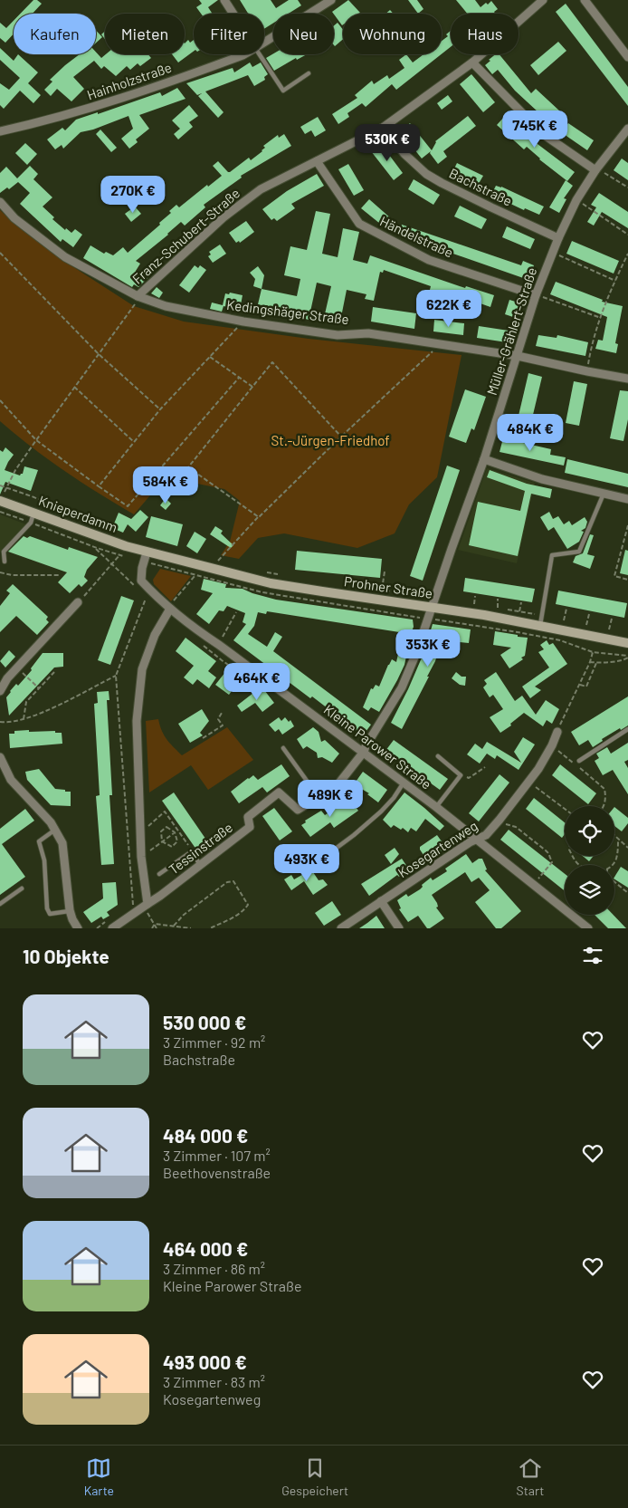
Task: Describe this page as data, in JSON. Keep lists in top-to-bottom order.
{
  "streets": {
    "main road": ["Knieperdamm", "Prohner Straße"],
    "street": [
      "Hainholzstraße",
      "Bachstraße",
      "Franz-Schubert-Straße",
      "Händelstraße",
      "Kedingshäger Straße",
      "Müller-Grählert-Straße",
      "Kleine Parower Straße",
      "Tessinstraße",
      "Kosegartenweg"
    ]
  },
  "crossings": [
    ["Bachstraße", "Franz-Schubert-Straße"],
    ["Bachstraße", "Müller-Grählert-Straße"],
    ["Franz-Schubert-Straße", "Händelstraße"],
    ["Franz-Schubert-Straße", "Kedingshäger Straße"],
    ["Händelstraße", "Müller-Grählert-Straße"],
    ["Kedingshäger Straße", "Müller-Grählert-Straße"],
    ["Müller-Grählert-Straße", "Prohner Straße"],
    ["Müller-Grählert-Straße", "Tessinstraße"],
    ["Knieperdamm", "Prohner Straße"],
    ["Prohner Straße", "Tessinstraße"],
    ["Kleine Parower Straße", "Tessinstraße"],
    ["Kleine Parower Straße", "Kosegartenweg"]
  ],
  "parks": ["St.-Jürgen-Friedhof"],
  "page": {
    "chip": [
      "Kaufen",
      "Mieten",
      "Filter",
      "Neu",
      "Wohnung",
      "Haus"
    ],
    "price": [
      "745K €",
      "530K €",
      "270K €",
      "622K €",
      "484K €",
      "584K €",
      "353K €",
      "464K €",
      "489K €",
      "493K €"
    ],
    "heading": "10 Objekte",
    "list": [
      {
        "name": "530 000 €",
        "note": "3 Zimmer · 92 m² · Bachstraße"
      },
      {
        "name": "484 000 €",
        "note": "3 Zimmer · 107 m² · Beethovenstraße"
      },
      {
        "name": "464 000 €",
        "note": "3 Zimmer · 86 m² · Kleine Parower Straße"
      },
      {
        "name": "493 000 €",
        "note": "3 Zimmer · 83 m² · Kosegartenweg"
      }
    ],
    "tabs": ["Karte", "Gespeichert", "Start"]
  }
}
